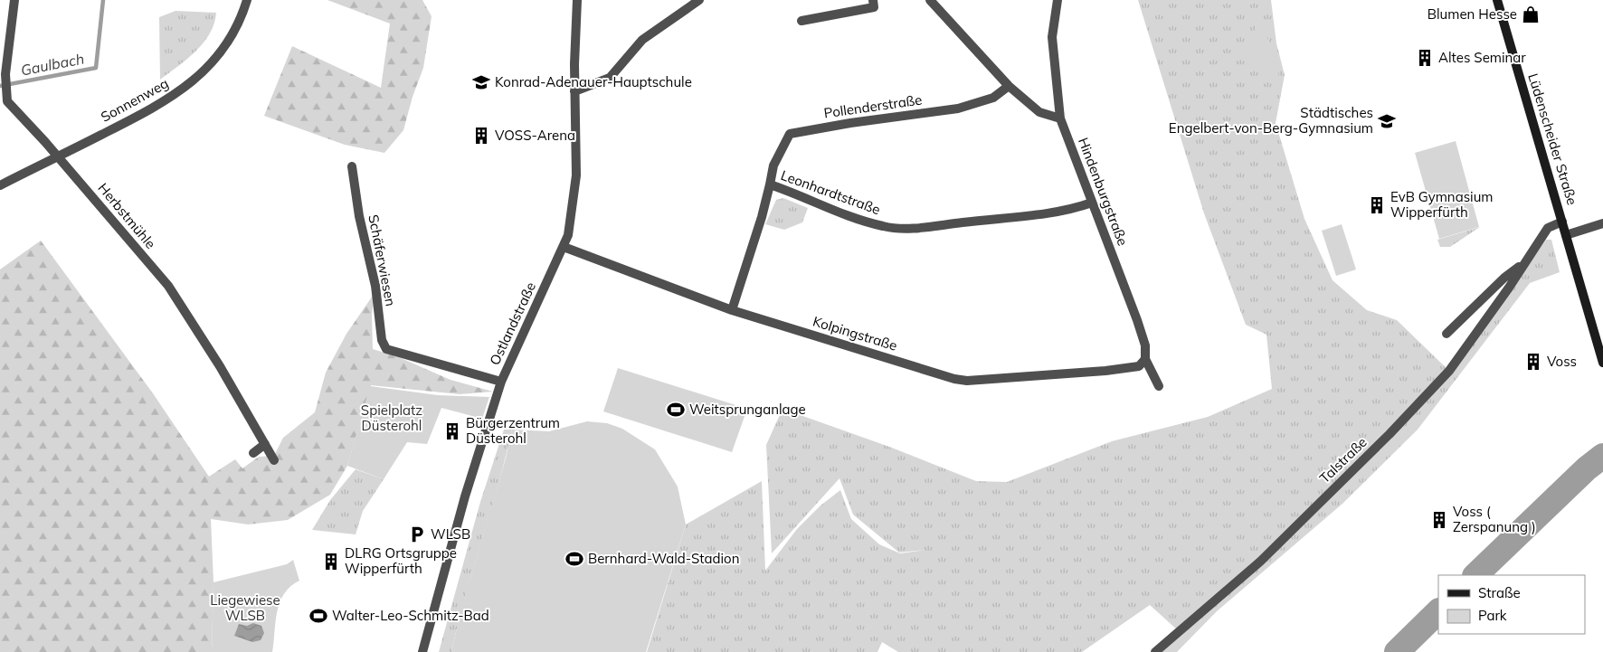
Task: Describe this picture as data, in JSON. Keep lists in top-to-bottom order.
{
  "streets": {
    "main road": ["Lüdenscheider Straße"],
    "street": [
      "Sonnenweg",
      "Pollenderstraße",
      "Hindenburgstraße",
      "Leonhardtstraße",
      "Herbstmühle",
      "Schäferwiesen",
      "Ostlandstraße",
      "Kolpingstraße",
      "Talstraße"
    ]
  },
  "crossings": [
    ["Sonnenweg", "Herbstmühle"],
    ["Pollenderstraße", "Leonhardtstraße"],
    ["Lüdenscheider Straße", "Talstraße"],
    ["Hindenburgstraße", "Leonhardtstraße"],
    ["Hindenburgstraße", "Kolpingstraße"],
    ["Leonhardtstraße", "Kolpingstraße"],
    ["Schäferwiesen", "Ostlandstraße"],
    ["Ostlandstraße", "Kolpingstraße"]
  ],
  "water": ["Gaulbach"],
  "parks": ["Spielplatz Düsterohl", "Liegewiese WLSB"],
  "places": {
    "shop": ["Blumen Hesse"],
    "building": [
      "Altes Seminar",
      "VOSS-Arena",
      "EvB Gymnasium Wipperfürth",
      "Voss",
      "Bürgerzentrum Düsterohl",
      "Voss ( Zerspanung )",
      "DLRG Ortsgruppe Wipperfürth"
    ],
    "school or university": ["Konrad-Adenauer-Hauptschule", "Städtisches Engelbert-von-Berg-Gymnasium"],
    "sports": ["Weitsprunganlage", "Bernhard-Wald-Stadion", "Walter-Leo-Schmitz-Bad"],
    "parking": ["WLSB"]
  },
  "legend": ["Straße", "Park"]
}
